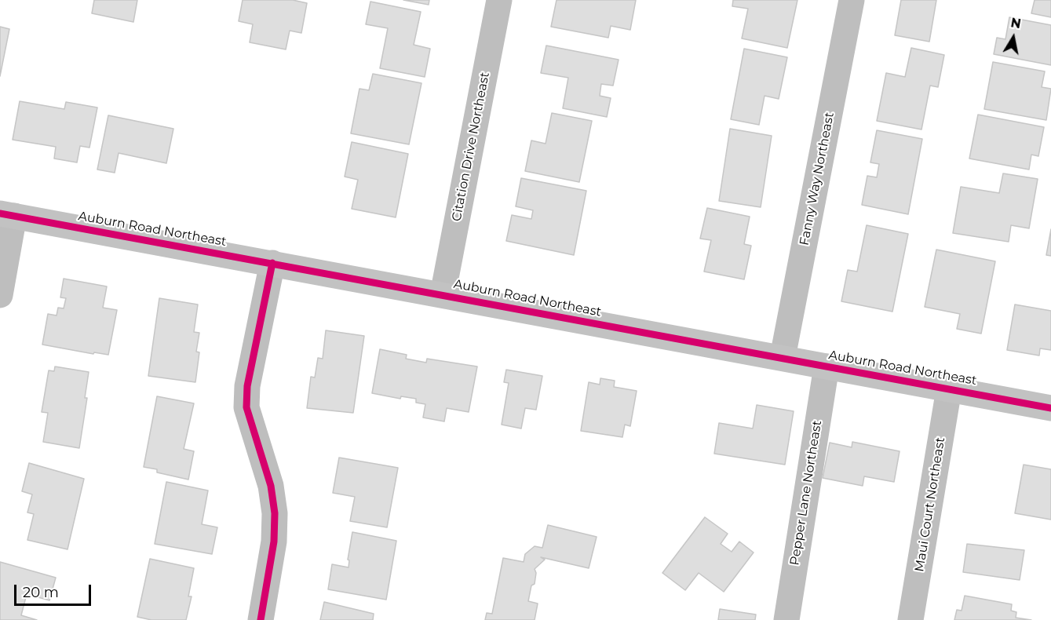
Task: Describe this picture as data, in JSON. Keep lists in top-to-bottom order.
{
  "streets": {
    "street": [
      "Citation Drive Northeast",
      "Fanny Way Northeast",
      "Auburn Road Northeast",
      "Pepper Lane Northeast",
      "Maui Court Northeast"
    ]
  },
  "crossings": [
    ["Citation Drive Northeast", "Auburn Road Northeast"],
    ["Fanny Way Northeast", "Auburn Road Northeast"],
    ["Auburn Road Northeast", "Pepper Lane Northeast"],
    ["Auburn Road Northeast", "Maui Court Northeast"]
  ],
  "scale_bar": "20 m",
  "north": "top"
}
